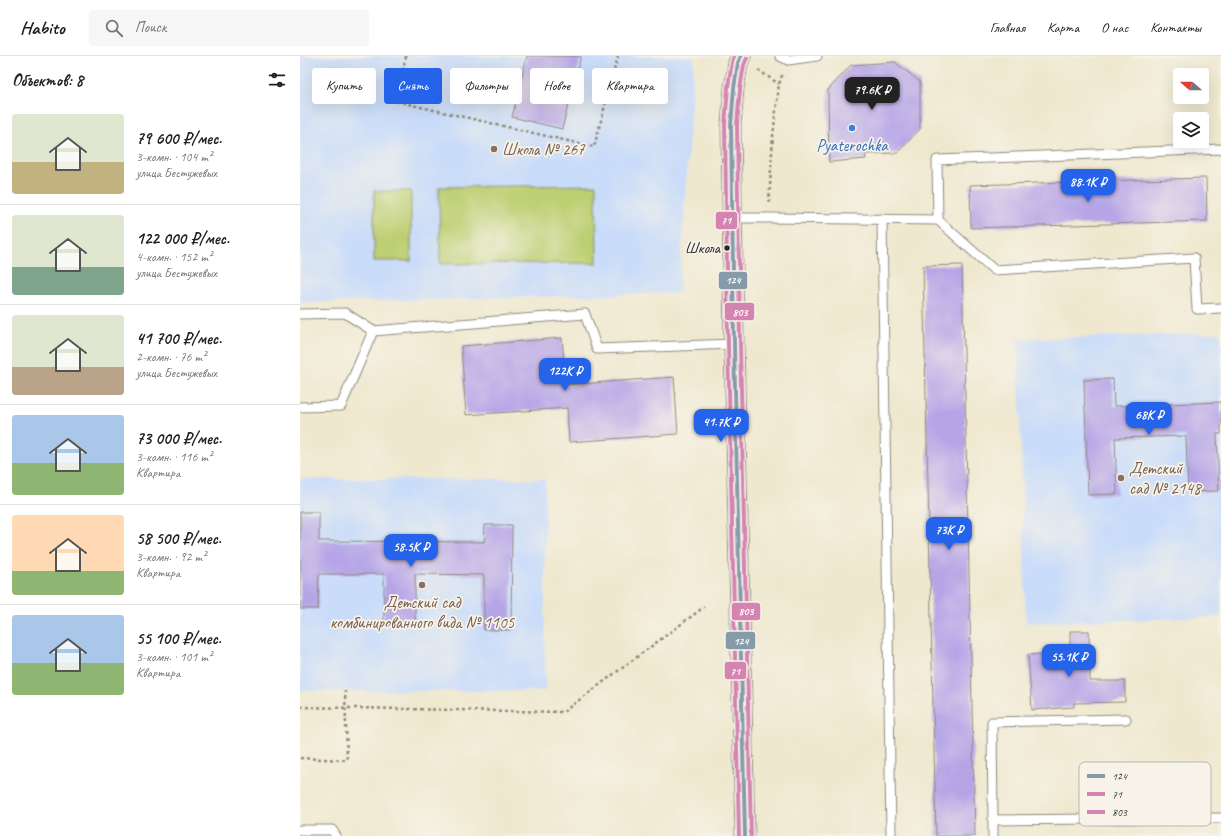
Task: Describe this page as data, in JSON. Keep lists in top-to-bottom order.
{
  "places": [
    "Pyaterochka",
    "Школа № 267",
    "Школа",
    "Детский сад № 2148",
    "Детский сад комбинированного вида № 1105"
  ],
  "lines": ["transit line 124", "transit line 71", "transit line 803"],
  "legend": ["124", "71", "803"],
  "north": "left",
  "page": {
    "header": "Habito",
    "search": "Поиск",
    "nav": [
      "Главная",
      "Карта",
      "О нас",
      "Контакты"
    ],
    "heading": "Объектов: 8",
    "chip": [
      "Купить",
      "Снять",
      "Фильтры",
      "Новое",
      "Квартира"
    ],
    "price": [
      "79.6K ₽",
      "88.1K ₽",
      "122K ₽",
      "68K ₽",
      "41.7K ₽",
      "73K ₽",
      "58.5K ₽",
      "55.1K ₽"
    ],
    "list": [
      {
        "name": "79 600 ₽/мес.",
        "note": "3-комн. · 104 m² · улица Бестужевых"
      },
      {
        "name": "122 000 ₽/мес.",
        "note": "4-комн. · 152 m² · улица Бестужевых"
      },
      {
        "name": "41 700 ₽/мес.",
        "note": "2-комн. · 76 m² · улица Бестужевых"
      },
      {
        "name": "73 000 ₽/мес.",
        "note": "3-комн. · 116 m² · Квартира"
      },
      {
        "name": "58 500 ₽/мес.",
        "note": "3-комн. · 92 m² · Квартира"
      },
      {
        "name": "55 100 ₽/мес.",
        "note": "3-комн. · 101 m² · Квартира"
      }
    ]
  }
}
